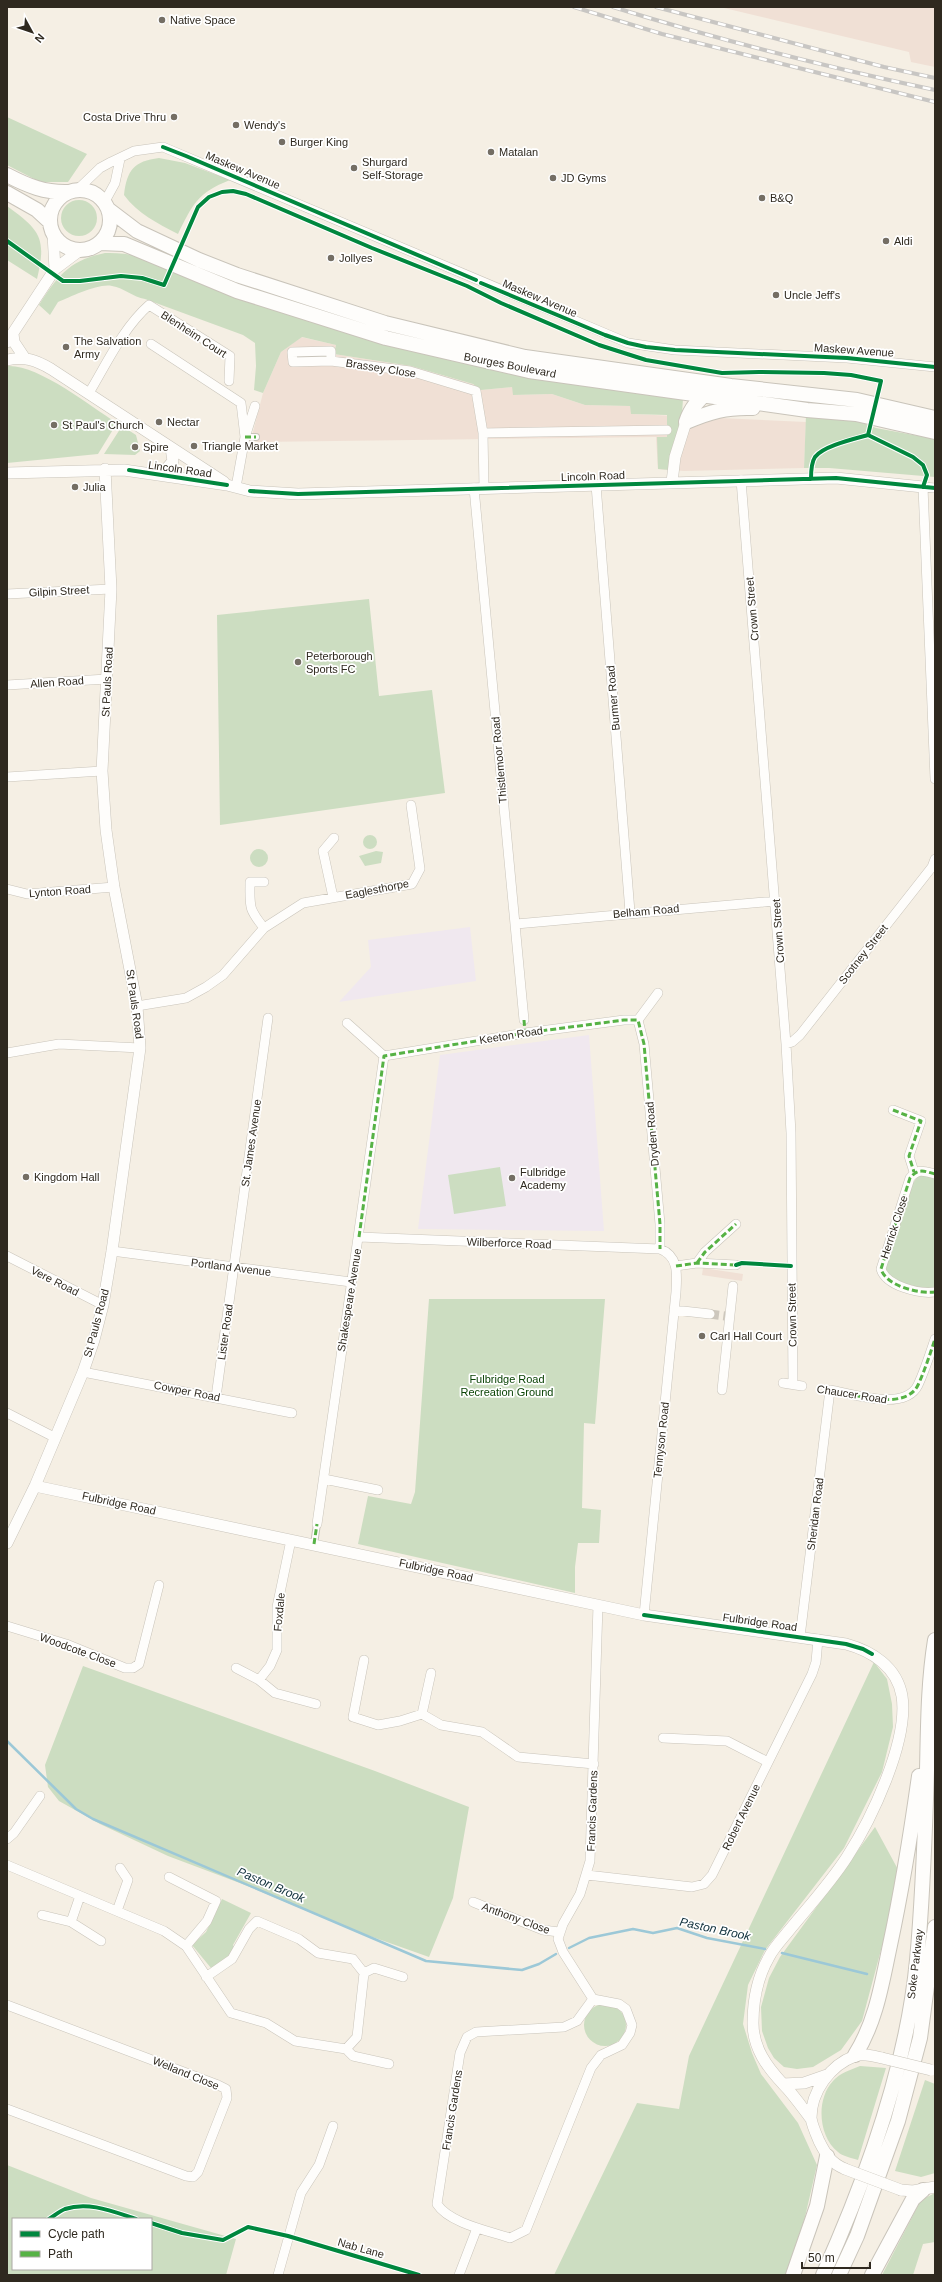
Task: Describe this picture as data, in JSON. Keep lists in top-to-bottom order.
{
  "streets": {
    "main road": ["Bourges Boulevard", "Soke Parkway"],
    "street": [
      "Maskew Avenue",
      "Blenheim Court",
      "Brassey Close",
      "Lincoln Road",
      "Gilpin Street",
      "Crown Street",
      "Allen Road",
      "St Pauls Road",
      "Burmer Road",
      "Thistlemoor Road",
      "Eaglesthorpe",
      "Lynton Road",
      "Belham Road",
      "Scotney Street",
      "Keeton Road",
      "Dryden Road",
      "St. James Avenue",
      "Herrick Close",
      "Wilberforce Road",
      "Portland Avenue",
      "Vere Road",
      "Shakespeare Avenue",
      "Lister Road",
      "Cowper Road",
      "Chaucer Road",
      "Tennyson Road",
      "Fulbridge Road",
      "Sheridan Road",
      "Foxdale",
      "Woodcote Close",
      "Francis Gardens",
      "Robert Avenue",
      "Anthony Close",
      "Welland Close"
    ],
    "cycle path": ["Nab Lane"]
  },
  "crossings": [
    ["Maskew Avenue", "Bourges Boulevard"],
    ["Brassey Close", "Lincoln Road"],
    ["Brassey Close", "Thistlemoor Road"],
    ["Lincoln Road", "Crown Street"],
    ["Lincoln Road", "St Pauls Road"],
    ["Lincoln Road", "Burmer Road"],
    ["Lincoln Road", "Thistlemoor Road"],
    ["Gilpin Street", "St Pauls Road"],
    ["Crown Street", "Belham Road"],
    ["Crown Street", "Scotney Street"],
    ["Allen Road", "St Pauls Road"],
    ["St Pauls Road", "Eaglesthorpe"],
    ["St Pauls Road", "Lynton Road"],
    ["St Pauls Road", "Portland Avenue"],
    ["St Pauls Road", "Vere Road"],
    ["St Pauls Road", "Cowper Road"],
    ["St Pauls Road", "Fulbridge Road"],
    ["Burmer Road", "Belham Road"],
    ["Thistlemoor Road", "Belham Road"],
    ["Thistlemoor Road", "Keeton Road"],
    ["Keeton Road", "Dryden Road"],
    ["Keeton Road", "Shakespeare Avenue"],
    ["Dryden Road", "Wilberforce Road"],
    ["St. James Avenue", "Portland Avenue"],
    ["St. James Avenue", "Lister Road"],
    ["Wilberforce Road", "Shakespeare Avenue"],
    ["Portland Avenue", "Shakespeare Avenue"],
    ["Portland Avenue", "Lister Road"],
    ["Shakespeare Avenue", "Fulbridge Road"],
    ["Lister Road", "Cowper Road"],
    ["Chaucer Road", "Sheridan Road"],
    ["Tennyson Road", "Fulbridge Road"],
    ["Fulbridge Road", "Sheridan Road"],
    ["Fulbridge Road", "Foxdale"],
    ["Fulbridge Road", "Francis Gardens"],
    ["Fulbridge Road", "Robert Avenue"],
    ["Francis Gardens", "Robert Avenue"],
    ["Francis Gardens", "Anthony Close"]
  ],
  "water": ["Paston Brook"],
  "parks": ["Fulbridge Road Recreation Ground"],
  "places": [
    "Native Space",
    "Costa Drive Thru",
    "Wendy's",
    "Burger King",
    "Matalan",
    "Shurgard Self-Storage",
    "JD Gyms",
    "B&Q",
    "Aldi",
    "Jollyes",
    "Uncle Jeff's",
    "The Salvation Army",
    "Nectar",
    "St Paul's Church",
    "Triangle Market",
    "Spire",
    "Julia",
    "Peterborough Sports FC",
    "Kingdom Hall",
    "Fulbridge Academy",
    "Carl Hall Court"
  ],
  "legend": ["Cycle path", "Path"],
  "scale_bar": "50 m",
  "north": "bottom right"
}
